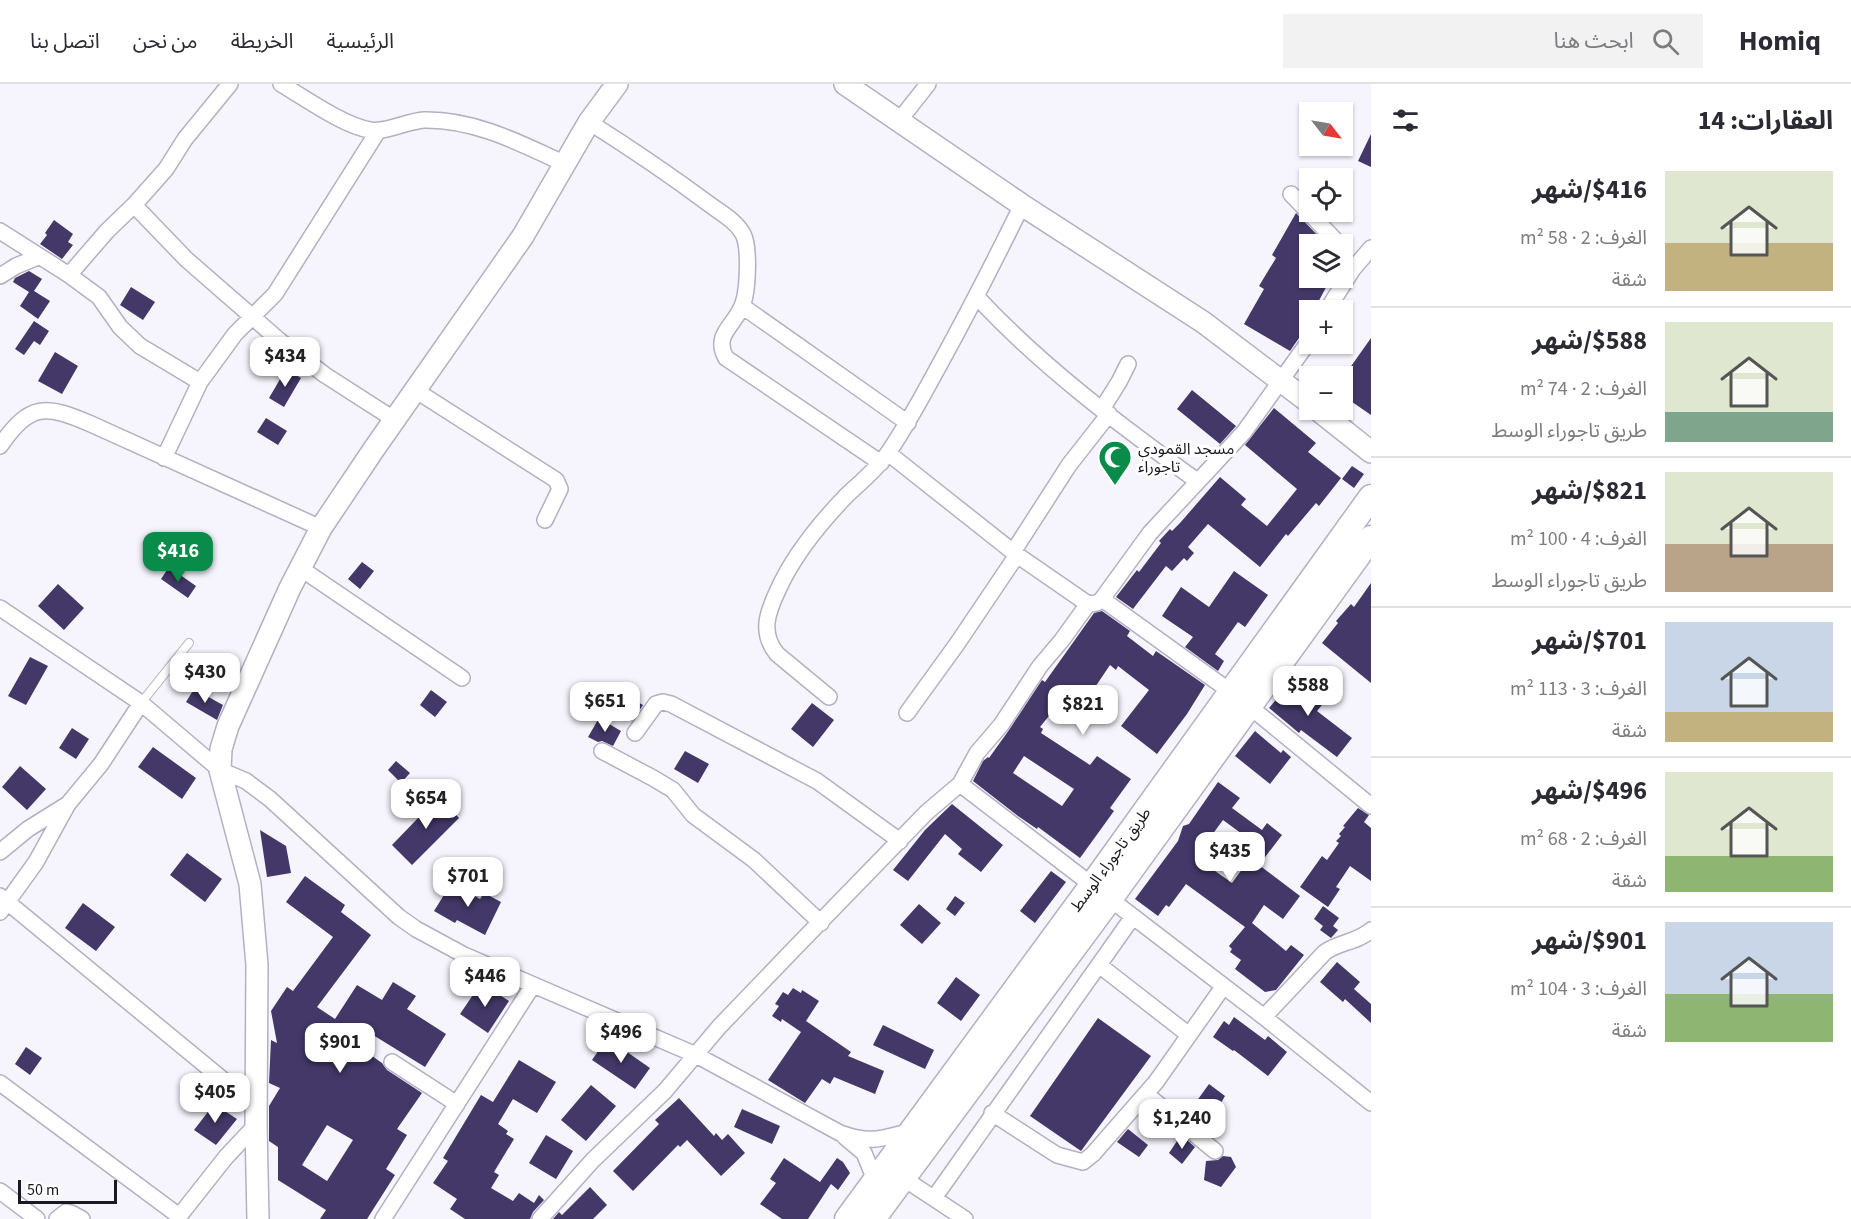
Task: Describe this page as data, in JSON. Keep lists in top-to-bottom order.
{
  "streets": {
    "main road": ["طريق تاجوراء الوسط"]
  },
  "places": {
    "mosque": ["مسجد القمودي تاجوراء"]
  },
  "scale_bar": "50 m",
  "north": "bottom right",
  "page": {
    "header": "Homiq",
    "search": "ابحث هنا",
    "nav": [
      "الرئيسية",
      "الخريطة",
      "من نحن",
      "اتصل بنا"
    ],
    "heading": "العقارات: 14",
    "map_buttons": ["+", "−"],
    "list": [
      {
        "name": "$416/شهر",
        "note": "الغرف: 2 · 58 m² · شقة"
      },
      {
        "name": "$588/شهر",
        "note": "الغرف: 2 · 74 m² · طريق تاجوراء الوسط"
      },
      {
        "name": "$821/شهر",
        "note": "الغرف: 4 · 100 m² · طريق تاجوراء الوسط"
      },
      {
        "name": "$701/شهر",
        "note": "الغرف: 3 · 113 m² · شقة"
      },
      {
        "name": "$496/شهر",
        "note": "الغرف: 2 · 68 m² · شقة"
      },
      {
        "name": "$901/شهر",
        "note": "الغرف: 3 · 104 m² · شقة"
      }
    ],
    "price": [
      "$434",
      "$416",
      "$430",
      "$588",
      "$651",
      "$821",
      "$654",
      "$435",
      "$701",
      "$446",
      "$496",
      "$901",
      "$405",
      "$1,240"
    ],
    "scale": "50 m"
  }
}
